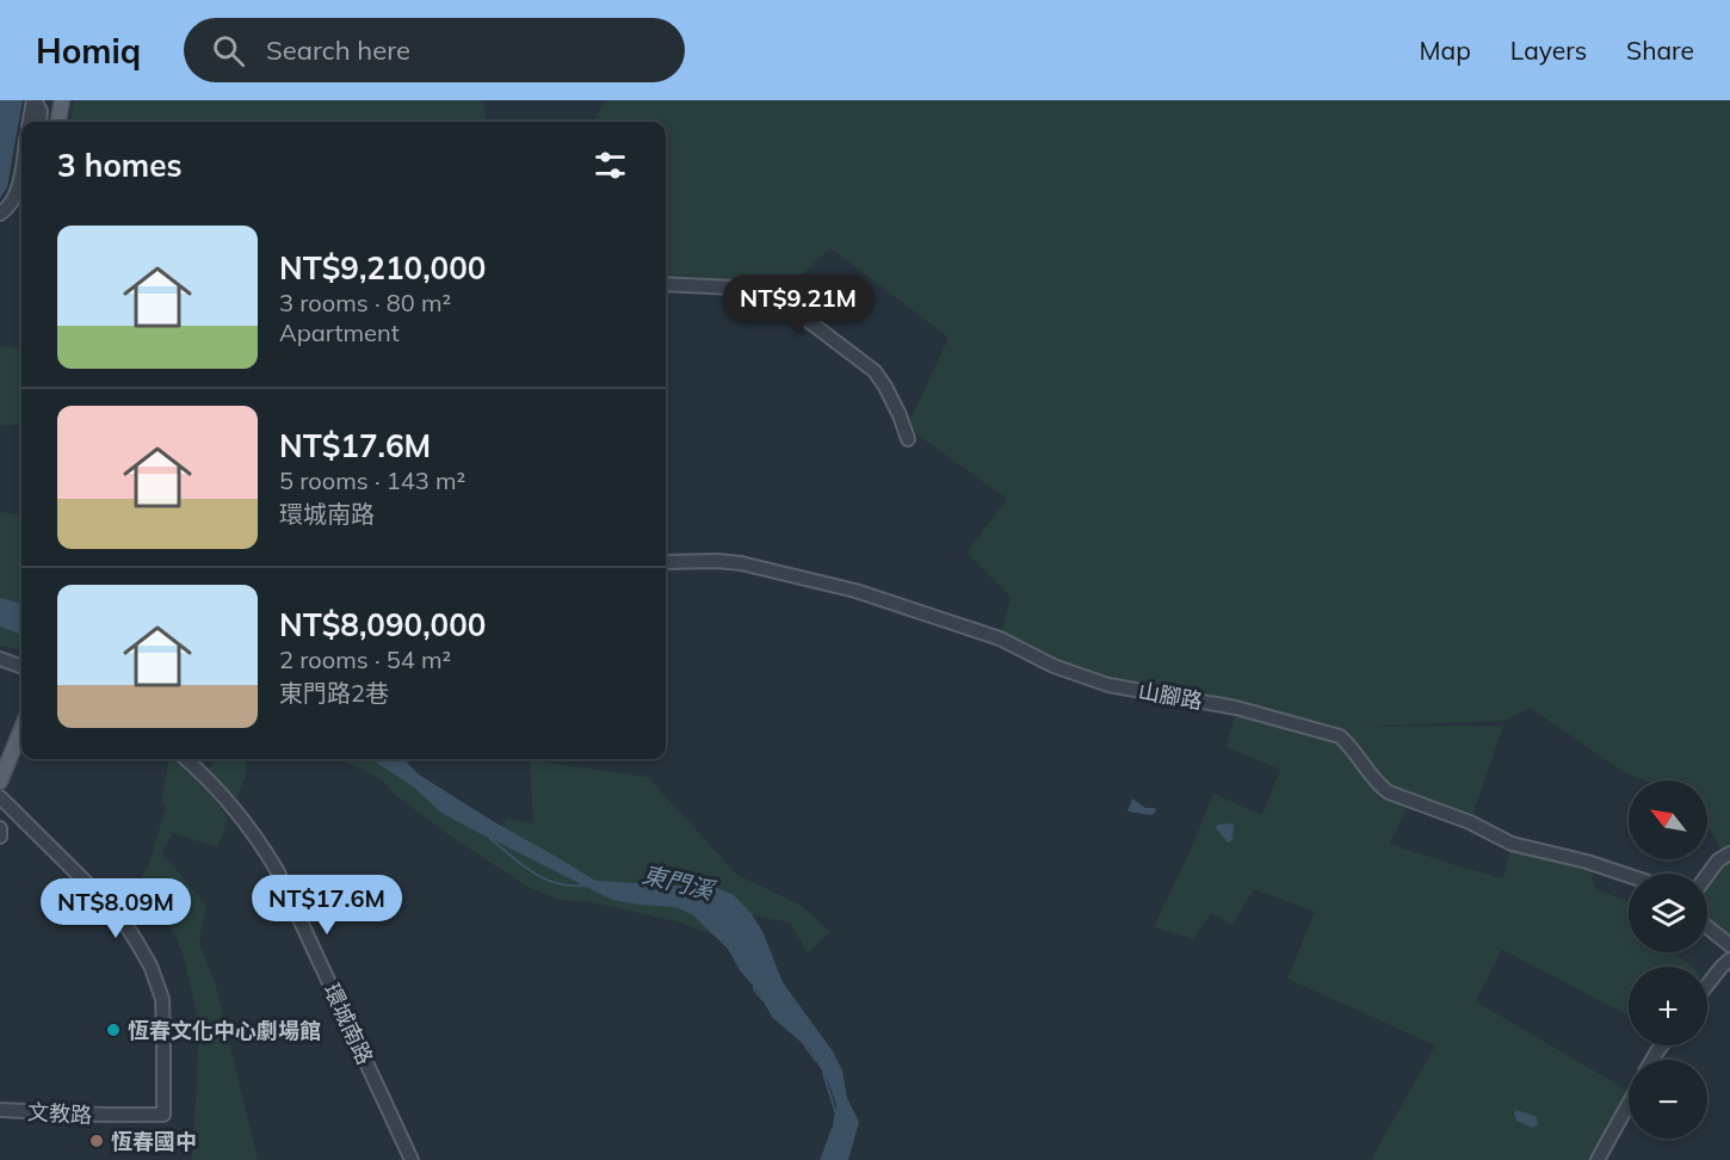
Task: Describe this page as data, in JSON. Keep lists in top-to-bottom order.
{
  "streets": {
    "street": ["山腳路", "環城南路", "文教路"]
  },
  "water": ["東門溪"],
  "places": ["恆春文化中心劇場館", "恆春國中"],
  "north": "top left",
  "page": {
    "header": "Homiq",
    "search": "Search here",
    "nav": ["Map", "Layers", "Share"],
    "heading": "3 homes",
    "list": [
      {
        "name": "NT$9,210,000",
        "note": "3 rooms · 80 m² · Apartment"
      },
      {
        "name": "NT$17.6M",
        "note": "5 rooms · 143 m² · 環城南路"
      },
      {
        "name": "NT$8,090,000",
        "note": "2 rooms · 54 m² · 東門路2巷"
      }
    ],
    "price": ["NT$9.21M", "NT$17.6M", "NT$8.09M"],
    "map_buttons": ["+", "−"]
  }
}
